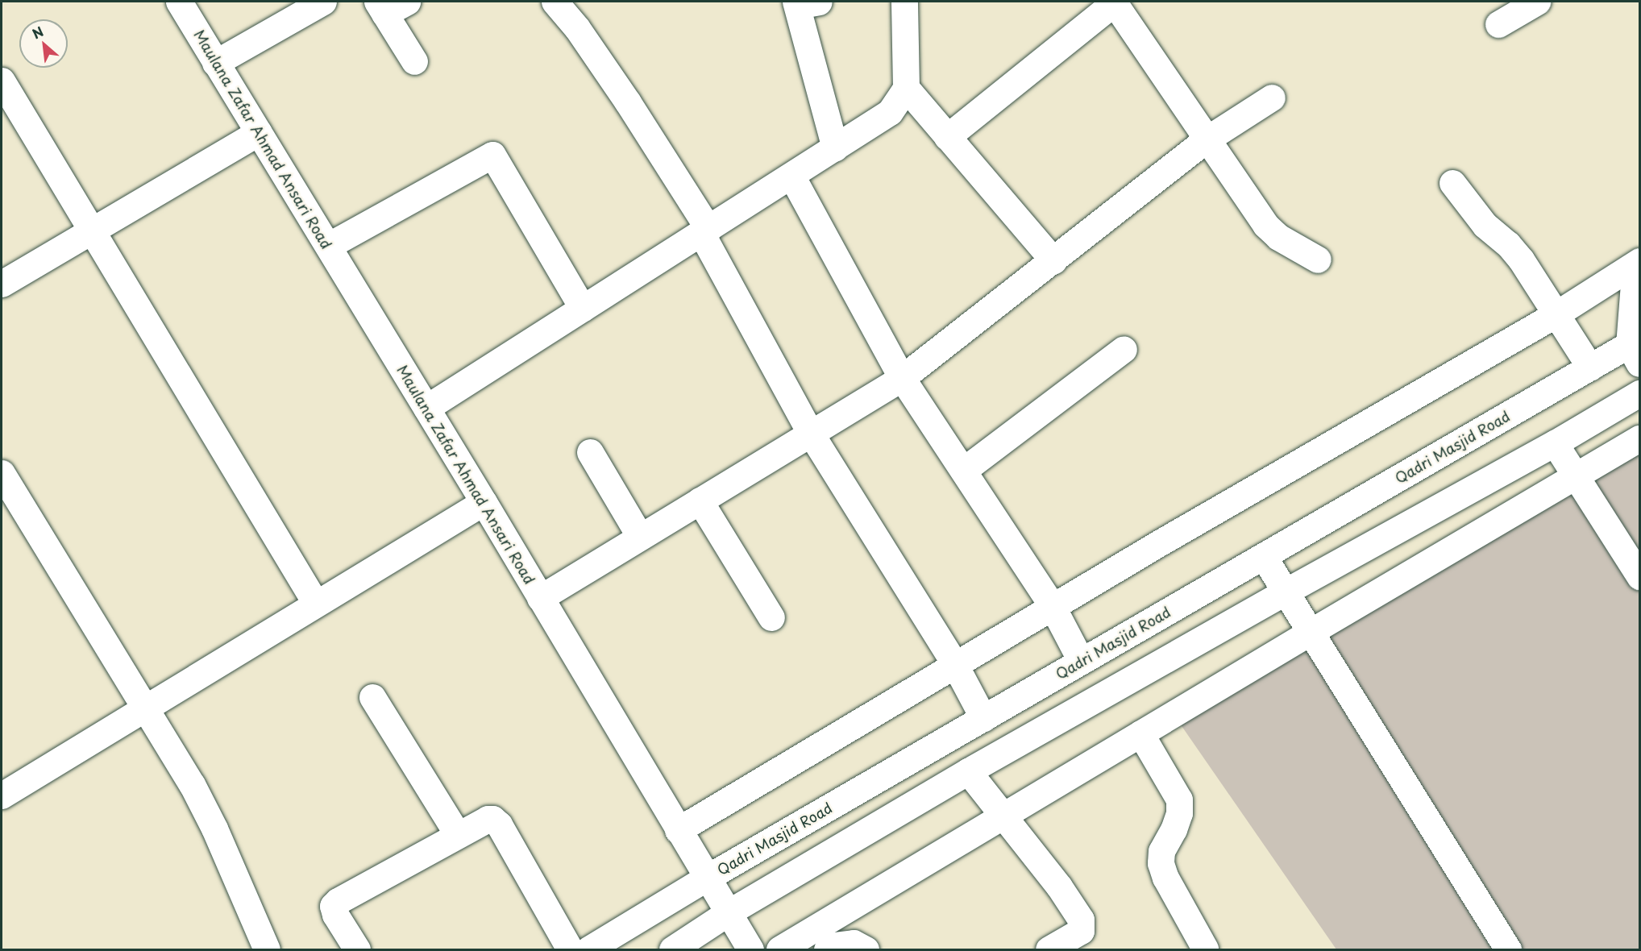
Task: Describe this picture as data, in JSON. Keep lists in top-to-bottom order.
{
  "streets": {
    "street": ["Maulana Zafar Ahmad Ansari Road", "Qadri Masjid Road"]
  },
  "crossings": [
    ["Maulana Zafar Ahmad Ansari Road", "Qadri Masjid Road"]
  ],
  "north": "top left"
}
